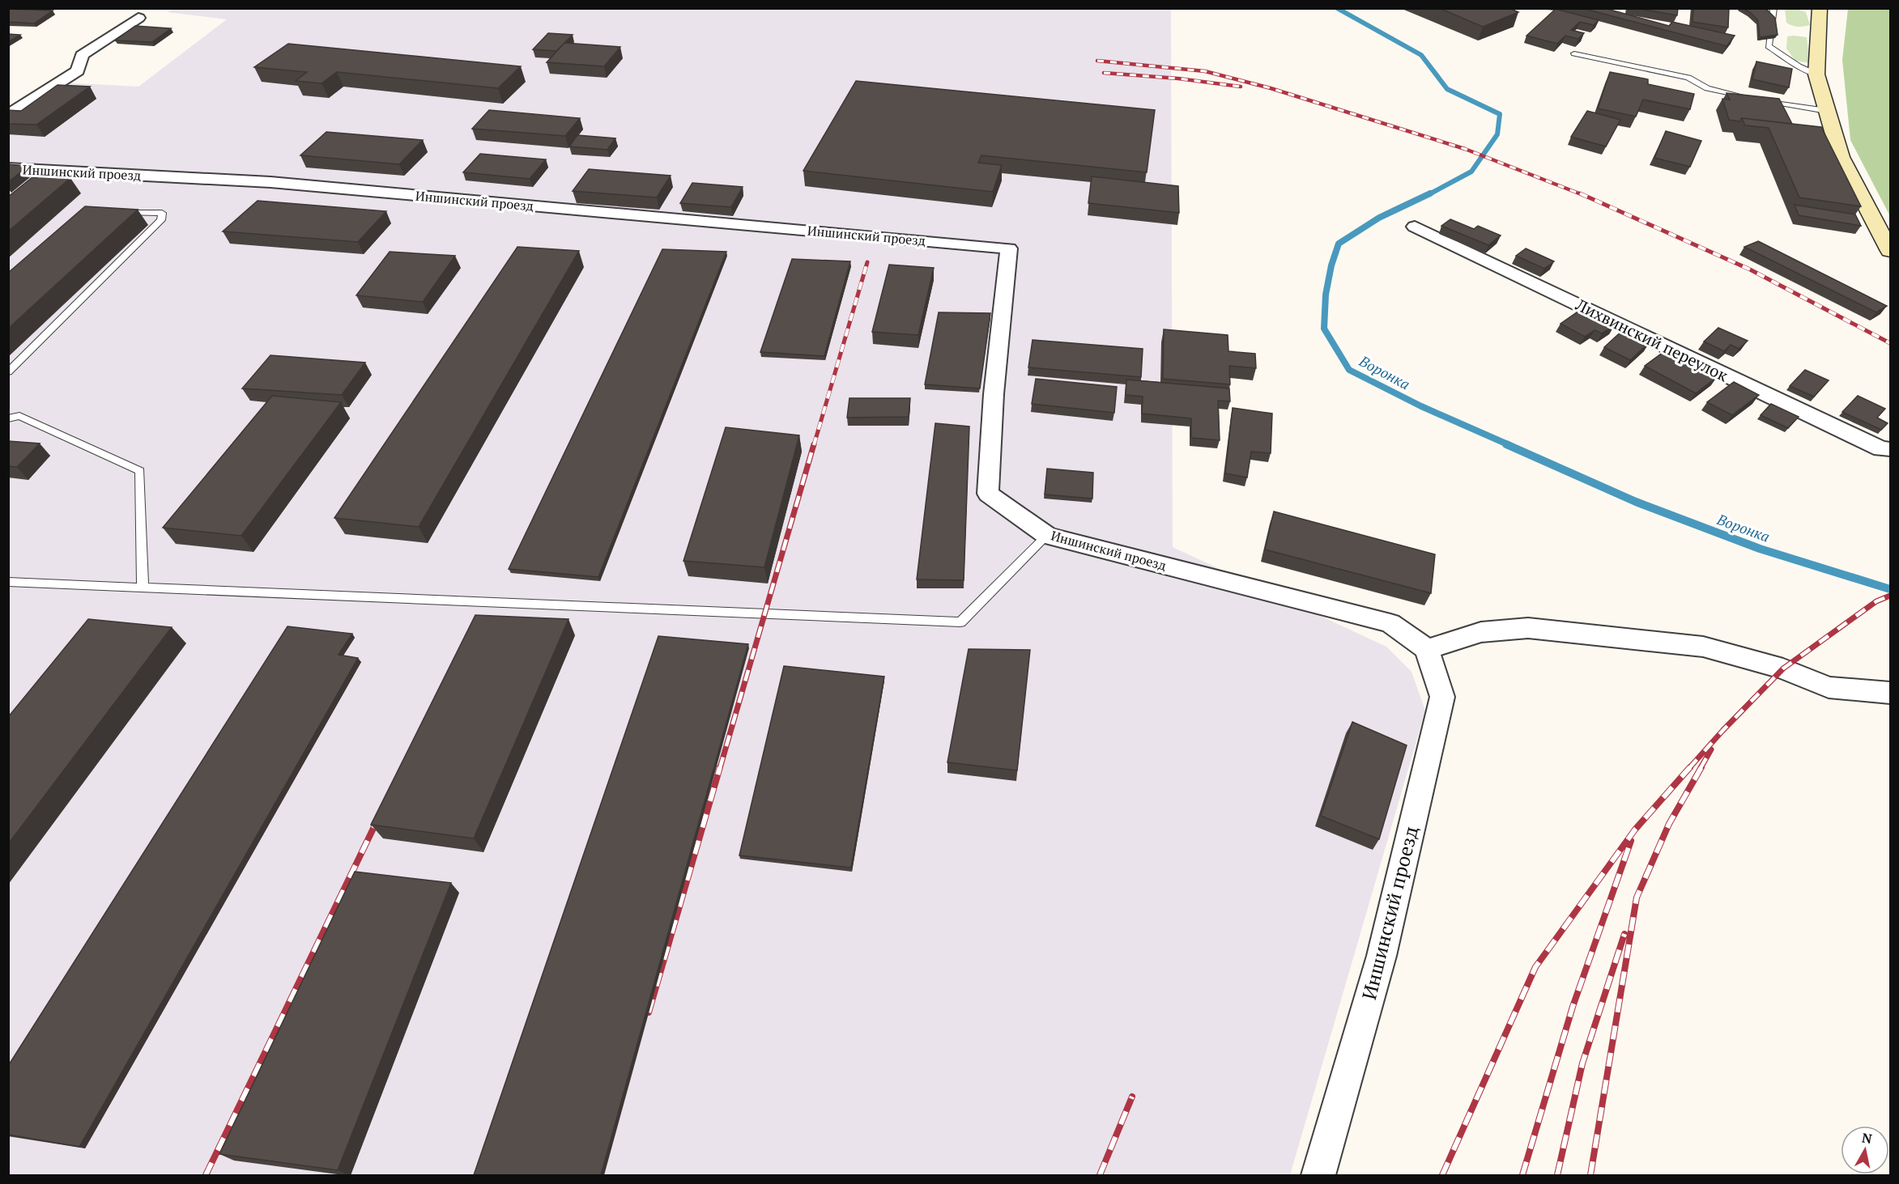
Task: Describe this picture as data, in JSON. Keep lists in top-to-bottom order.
{
  "streets": {
    "street": ["Иншинский проезд", "Лихвинский переулок"]
  },
  "water": ["Воронка"],
  "north": "top"
}
